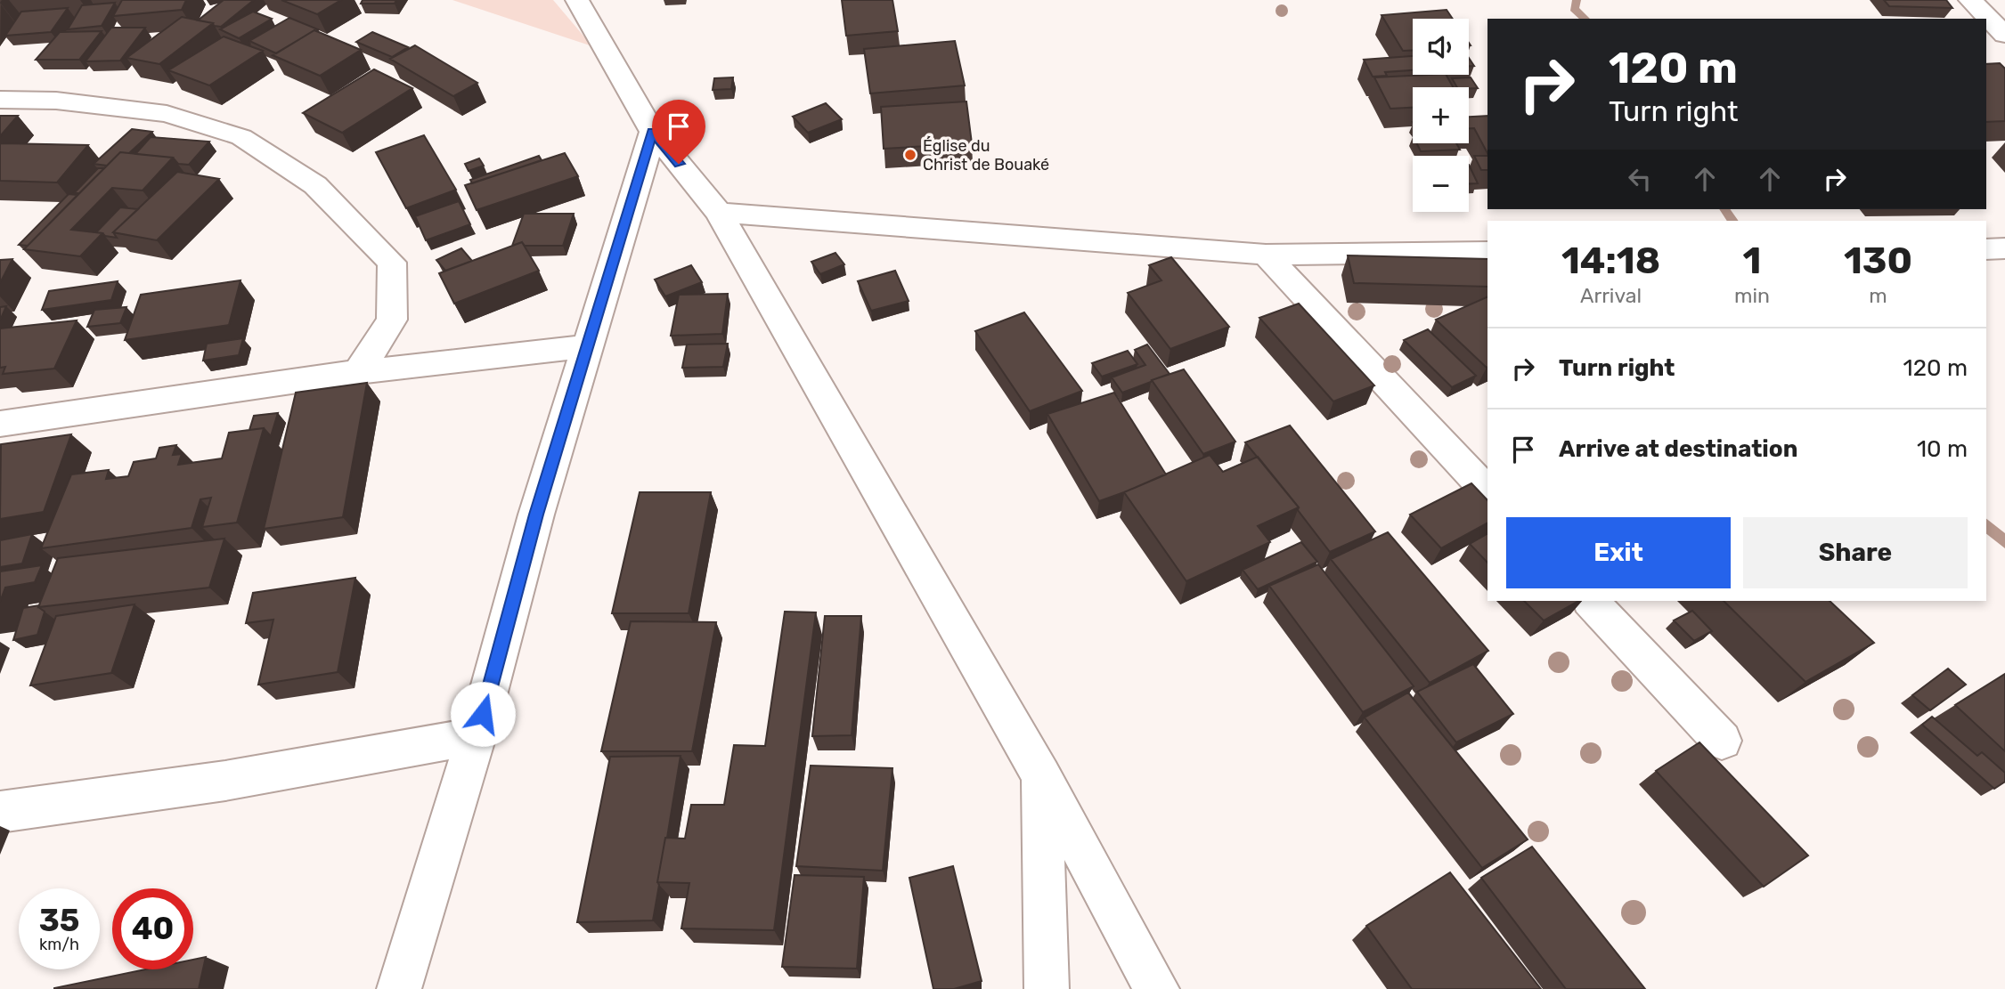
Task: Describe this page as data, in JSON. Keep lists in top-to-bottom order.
{
  "places": ["Église du Christ de Bouaké"],
  "page": {
    "map_buttons": ["+", "−"],
    "turn": ["120 m", "Turn right"],
    "eta": [
      "14:18",
      "Arrival",
      "1",
      "min",
      "130",
      "m"
    ],
    "list": [
      {
        "name": "Turn right",
        "value": "120 m"
      },
      {
        "name": "Arrive at destination",
        "value": "10 m"
      }
    ],
    "buttons": ["Exit", "Share"],
    "speed": "35 km/h",
    "limit": "40"
  }
}
